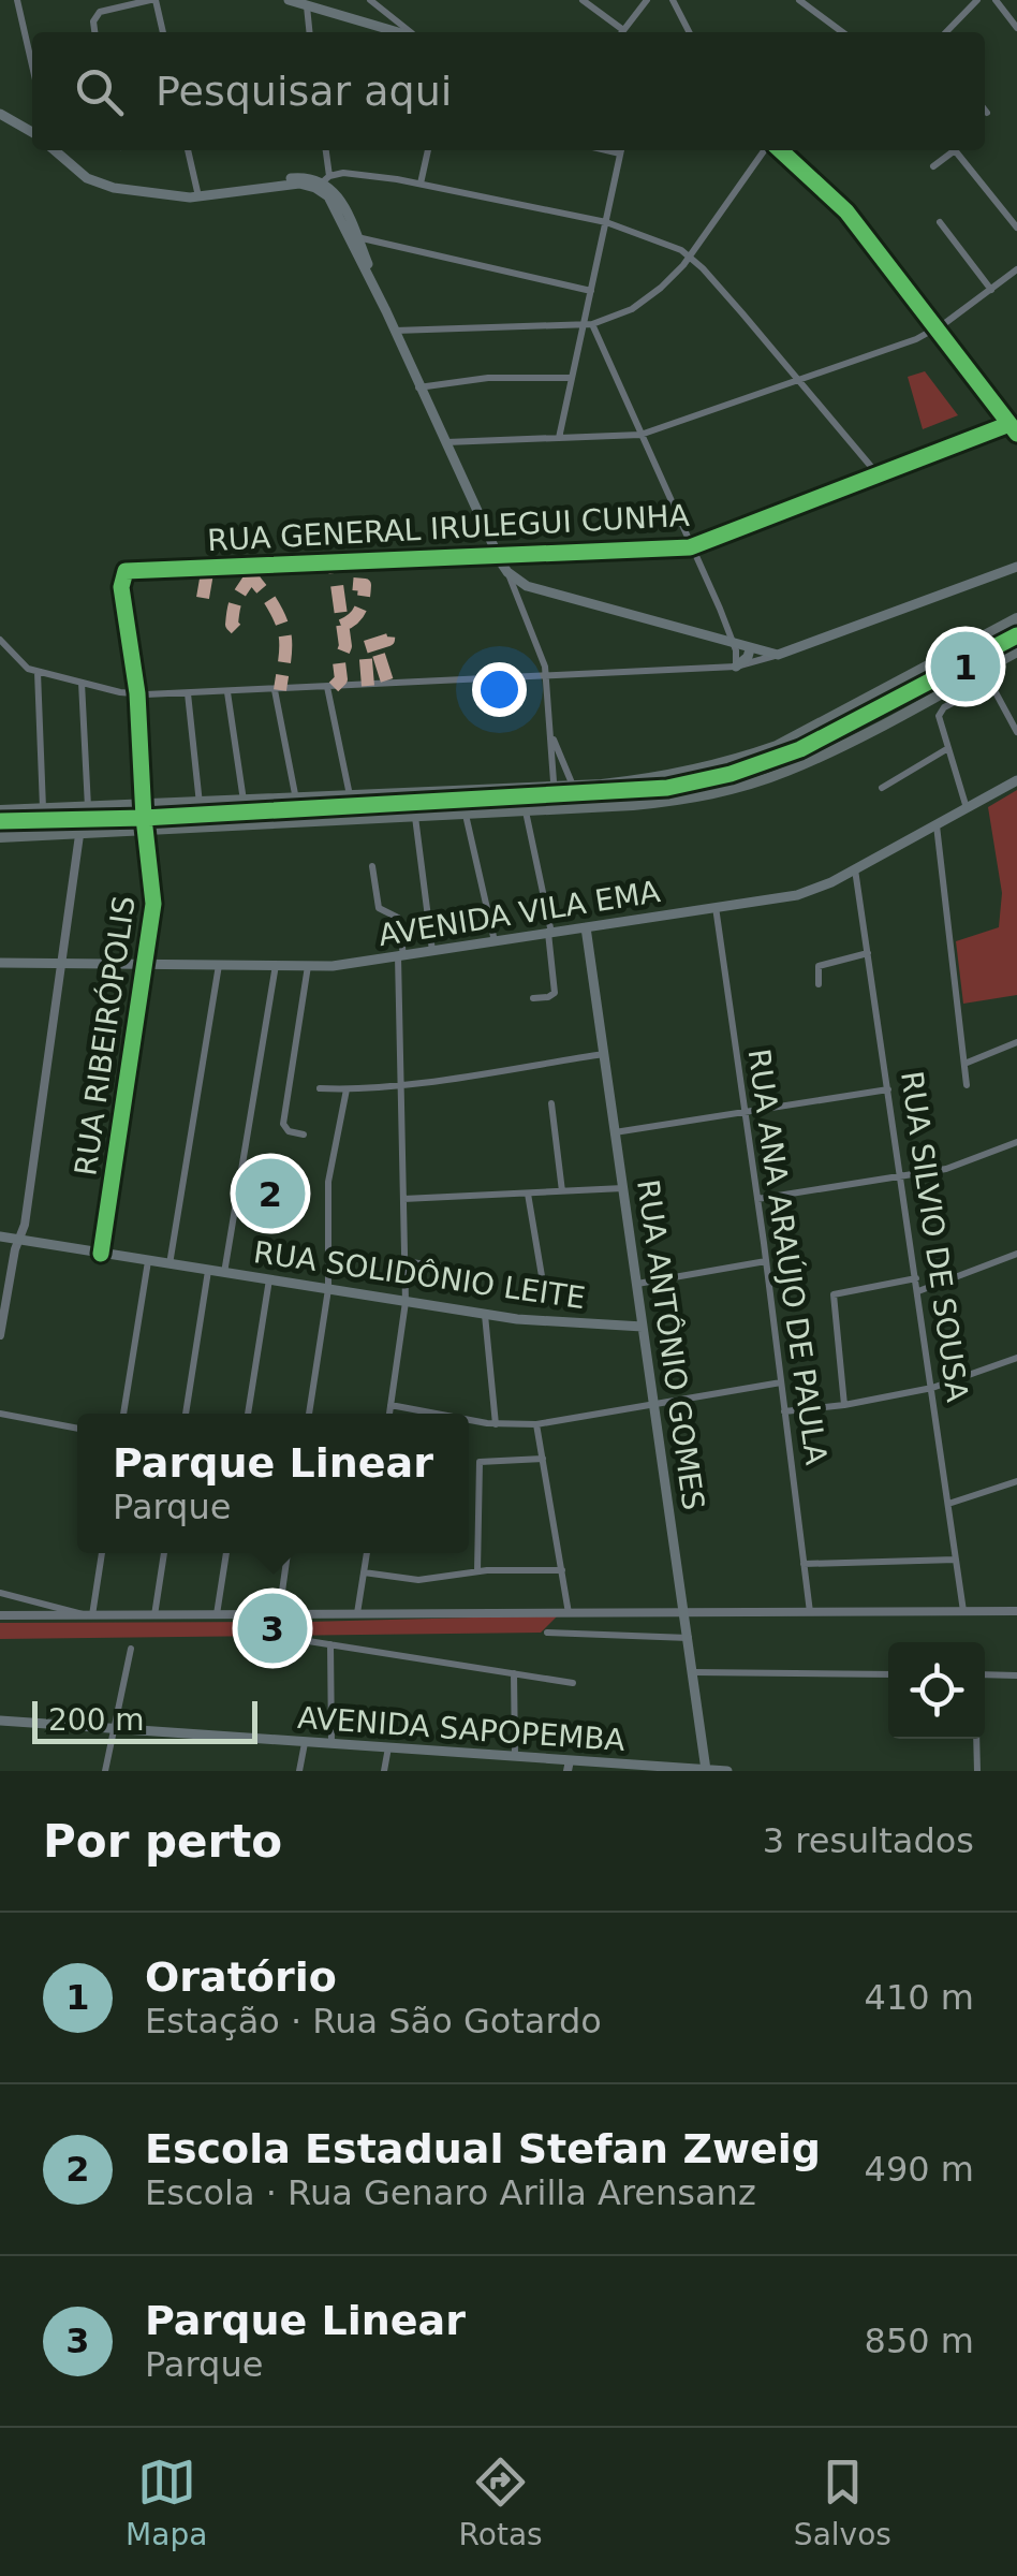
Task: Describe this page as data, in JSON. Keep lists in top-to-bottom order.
{
  "streets": {
    "main road": [
      "AVENIDA VILA EMA",
      "RUA SOLIDÔNIO LEITE",
      "RUA ANTÔNIO GOMES",
      "AVENIDA SAPOPEMBA"
    ],
    "street": [
      "RUA GENERAL IRULEGUI CUNHA",
      "RUA RIBEIRÓPOLIS",
      "RUA SILVIO DE SOUSA",
      "RUA ANA ARAÚJO DE PAULA"
    ]
  },
  "crossings": [
    ["RUA GENERAL IRULEGUI CUNHA", "RUA RIBEIRÓPOLIS"],
    ["AVENIDA VILA EMA", "RUA RIBEIRÓPOLIS"],
    ["AVENIDA VILA EMA", "RUA SILVIO DE SOUSA"],
    ["AVENIDA VILA EMA", "RUA ANA ARAÚJO DE PAULA"],
    ["AVENIDA VILA EMA", "RUA ANTÔNIO GOMES"],
    ["RUA RIBEIRÓPOLIS", "RUA SOLIDÔNIO LEITE"],
    ["RUA SOLIDÔNIO LEITE", "RUA ANTÔNIO GOMES"],
    ["RUA ANTÔNIO GOMES", "AVENIDA SAPOPEMBA"]
  ],
  "scale_bar": "200 m",
  "page": {
    "search": "Pesquisar aqui",
    "pins": ["1", "2", "3"],
    "popup": ["Parque Linear", "Parque"],
    "scale": "200 m",
    "heading": ["Por perto", "3 resultados"],
    "list": [
      {
        "mark": "1",
        "name": "Oratório",
        "note": "Estação · Rua São Gotardo",
        "value": "410 m"
      },
      {
        "mark": "2",
        "name": "Escola Estadual Stefan Zweig",
        "note": "Escola · Rua Genaro Arilla Arensanz",
        "value": "490 m"
      },
      {
        "mark": "3",
        "name": "Parque Linear",
        "note": "Parque",
        "value": "850 m"
      }
    ],
    "nav": ["Mapa", "Rotas", "Salvos"]
  }
}
